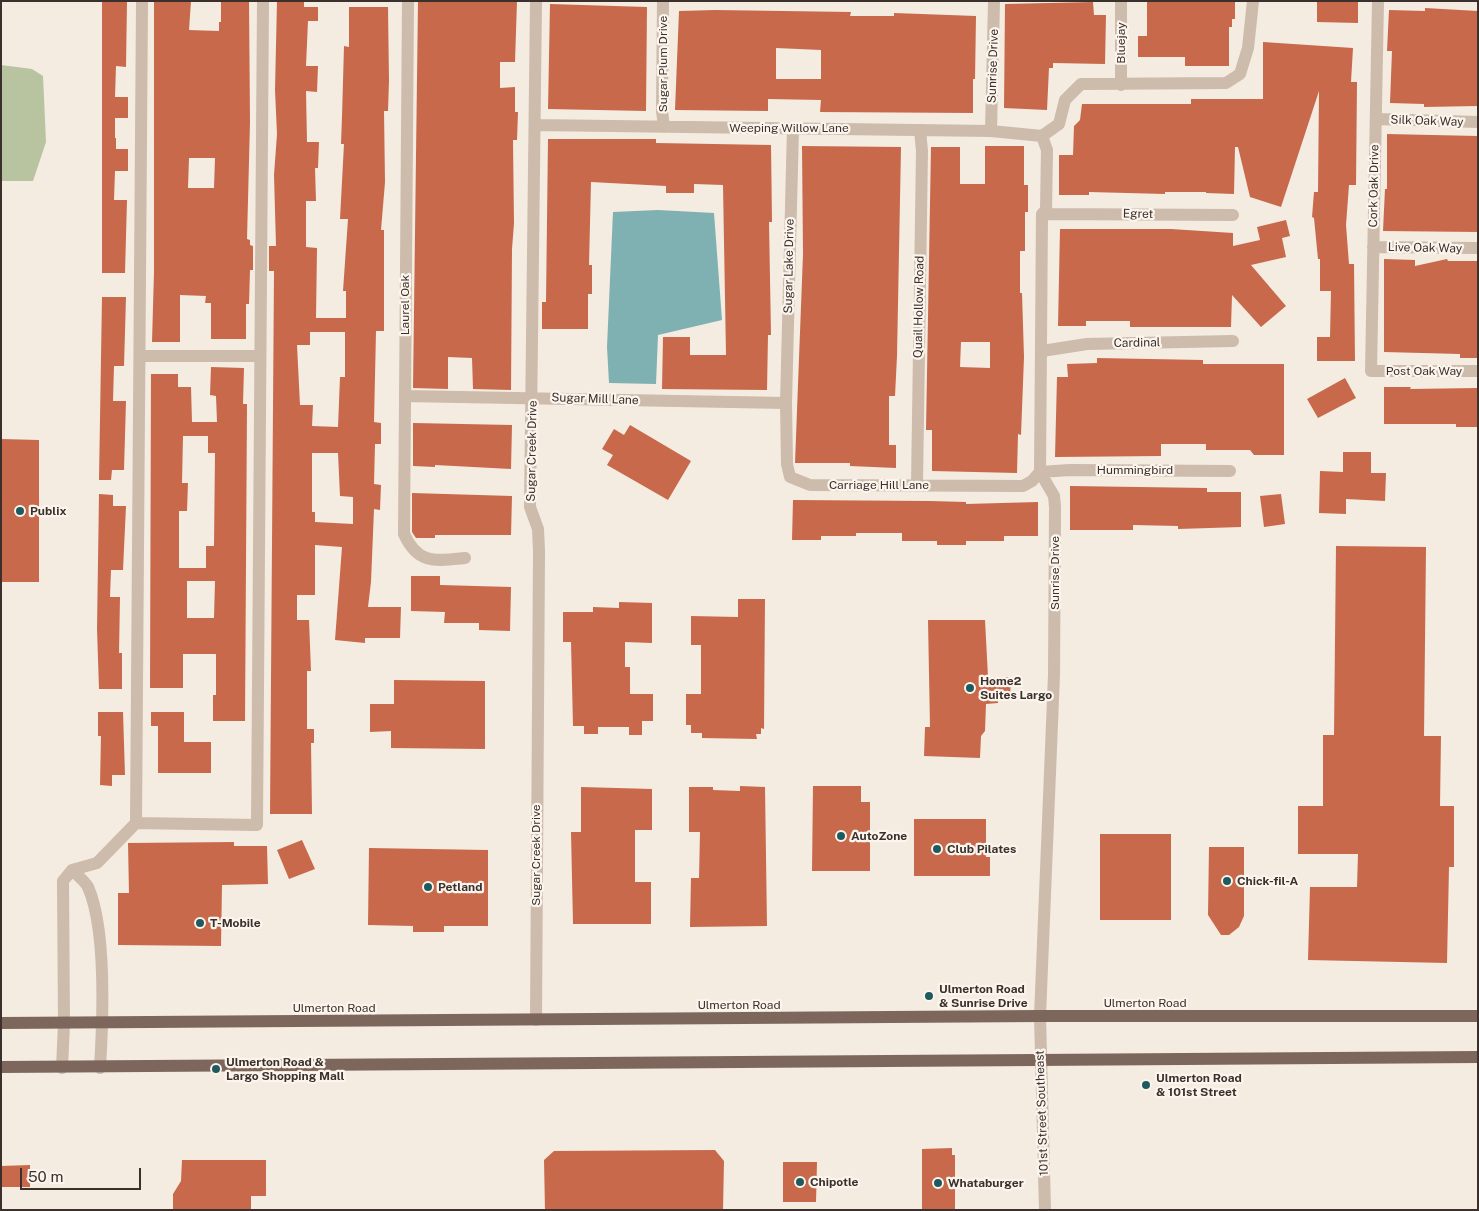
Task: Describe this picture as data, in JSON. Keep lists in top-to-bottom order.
{
  "streets": {
    "main road": ["Ulmerton Road"],
    "street": [
      "Bluejay",
      "Sugar Plum Drive",
      "Sunrise Drive",
      "Silk Oak Way",
      "Weeping Willow Lane",
      "Cork Oak Drive",
      "Egret",
      "Live Oak Way",
      "Sugar Lake Drive",
      "Laurel Oak",
      "Quail Hollow Road",
      "Cardinal",
      "Post Oak Way",
      "Sugar Mill Lane",
      "Sugar Creek Drive",
      "Hummingbird",
      "Carriage Hill Lane",
      "101st Street Southeast"
    ]
  },
  "crossings": [
    ["Sugar Plum Drive", "Weeping Willow Lane"],
    ["Sunrise Drive", "Weeping Willow Lane"],
    ["Sunrise Drive", "Hummingbird"],
    ["Sunrise Drive", "Carriage Hill Lane"],
    ["Sunrise Drive", "Ulmerton Road"],
    ["Sunrise Drive", "101st Street Southeast"],
    ["Silk Oak Way", "Cork Oak Drive"],
    ["Weeping Willow Lane", "Sugar Lake Drive"],
    ["Weeping Willow Lane", "Quail Hollow Road"],
    ["Weeping Willow Lane", "Sugar Creek Drive"],
    ["Cork Oak Drive", "Live Oak Way"],
    ["Cork Oak Drive", "Post Oak Way"],
    ["Sugar Lake Drive", "Sugar Mill Lane"],
    ["Sugar Lake Drive", "Carriage Hill Lane"],
    ["Laurel Oak", "Sugar Mill Lane"],
    ["Quail Hollow Road", "Carriage Hill Lane"],
    ["Sugar Mill Lane", "Sugar Creek Drive"],
    ["Sugar Mill Lane", "Carriage Hill Lane"],
    ["Sugar Creek Drive", "Ulmerton Road"],
    ["Hummingbird", "Carriage Hill Lane"],
    ["Ulmerton Road", "101st Street Southeast"]
  ],
  "places": [
    "Publix",
    "Home2 Suites Largo",
    "AutoZone",
    "Club Pilates",
    "Chick-fil-A",
    "Petland",
    "T-Mobile",
    "Ulmerton Road & Sunrise Drive",
    "Ulmerton Road & Largo Shopping Mall",
    "Ulmerton Road & 101st Street",
    "Chipotle",
    "Whataburger"
  ],
  "scale_bar": "50 m"
}
